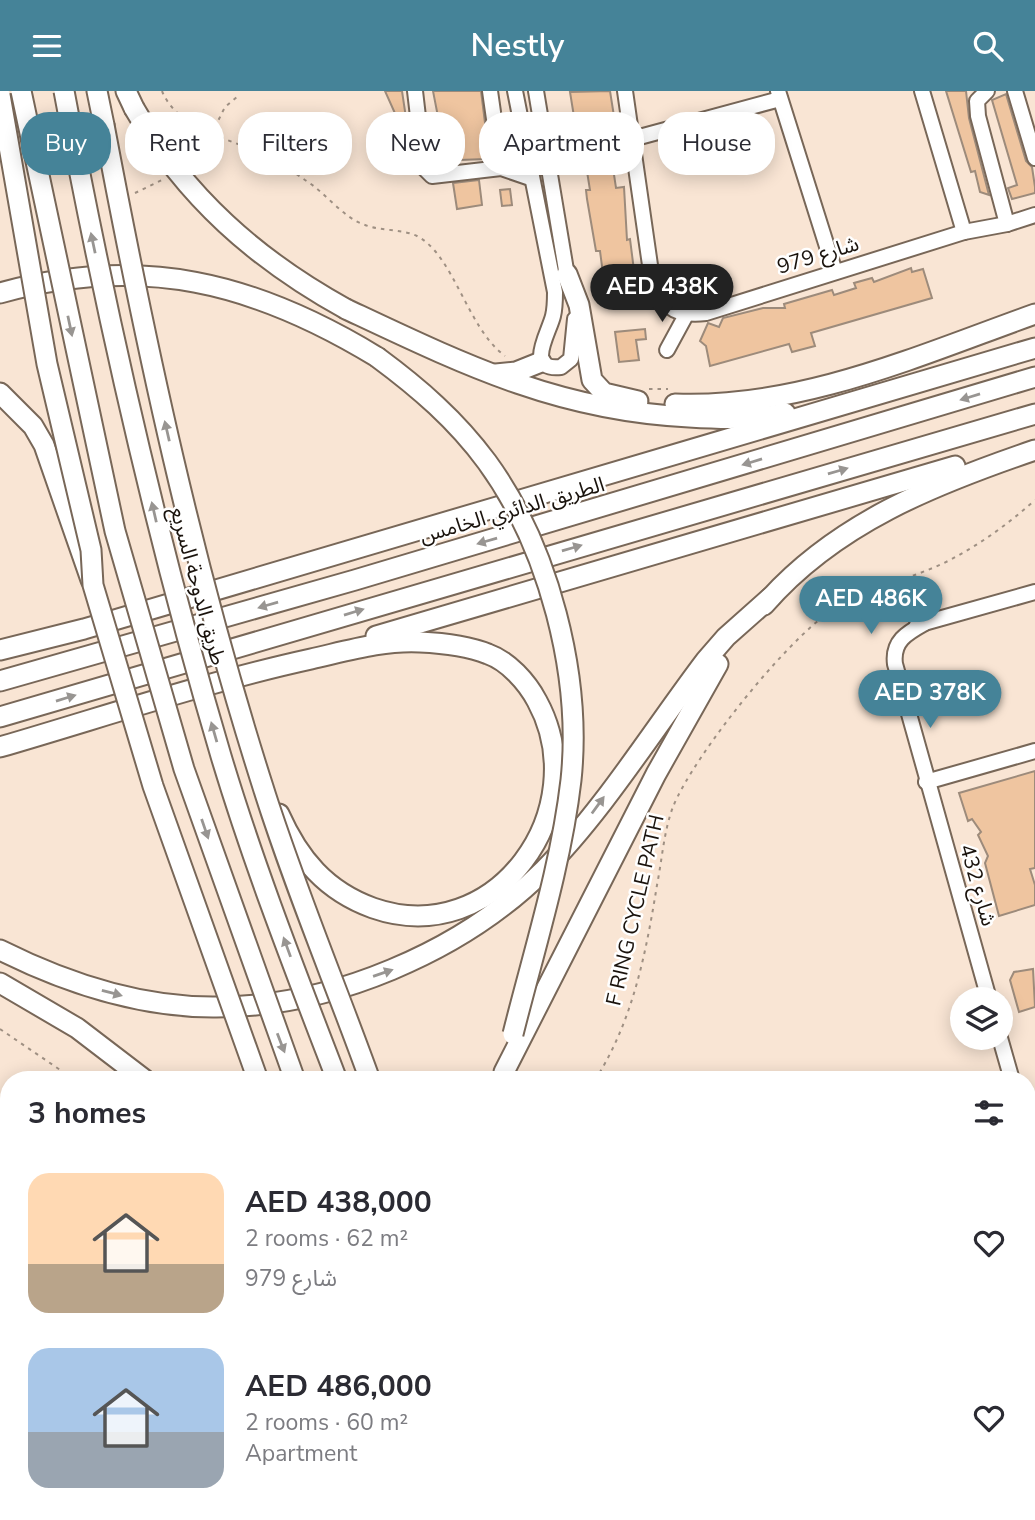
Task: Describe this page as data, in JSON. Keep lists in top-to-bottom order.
{
  "streets": {
    "highway": ["الطريق الدائري الخامس", "طريق الدوحة السريع"],
    "street": ["شارع 979", "شارع 432"],
    "path": ["F RING CYCLE PATH"]
  },
  "page": {
    "header": "Nestly",
    "chip": [
      "Buy",
      "Rent",
      "Filters",
      "New",
      "Apartment",
      "House"
    ],
    "price": ["AED 438K", "AED 486K", "AED 378K"],
    "heading": "3 homes",
    "list": [
      {
        "name": "AED 438,000",
        "note": "2 rooms · 62 m² · شارع 979"
      },
      {
        "name": "AED 486,000",
        "note": "2 rooms · 60 m² · Apartment"
      }
    ]
  }
}
